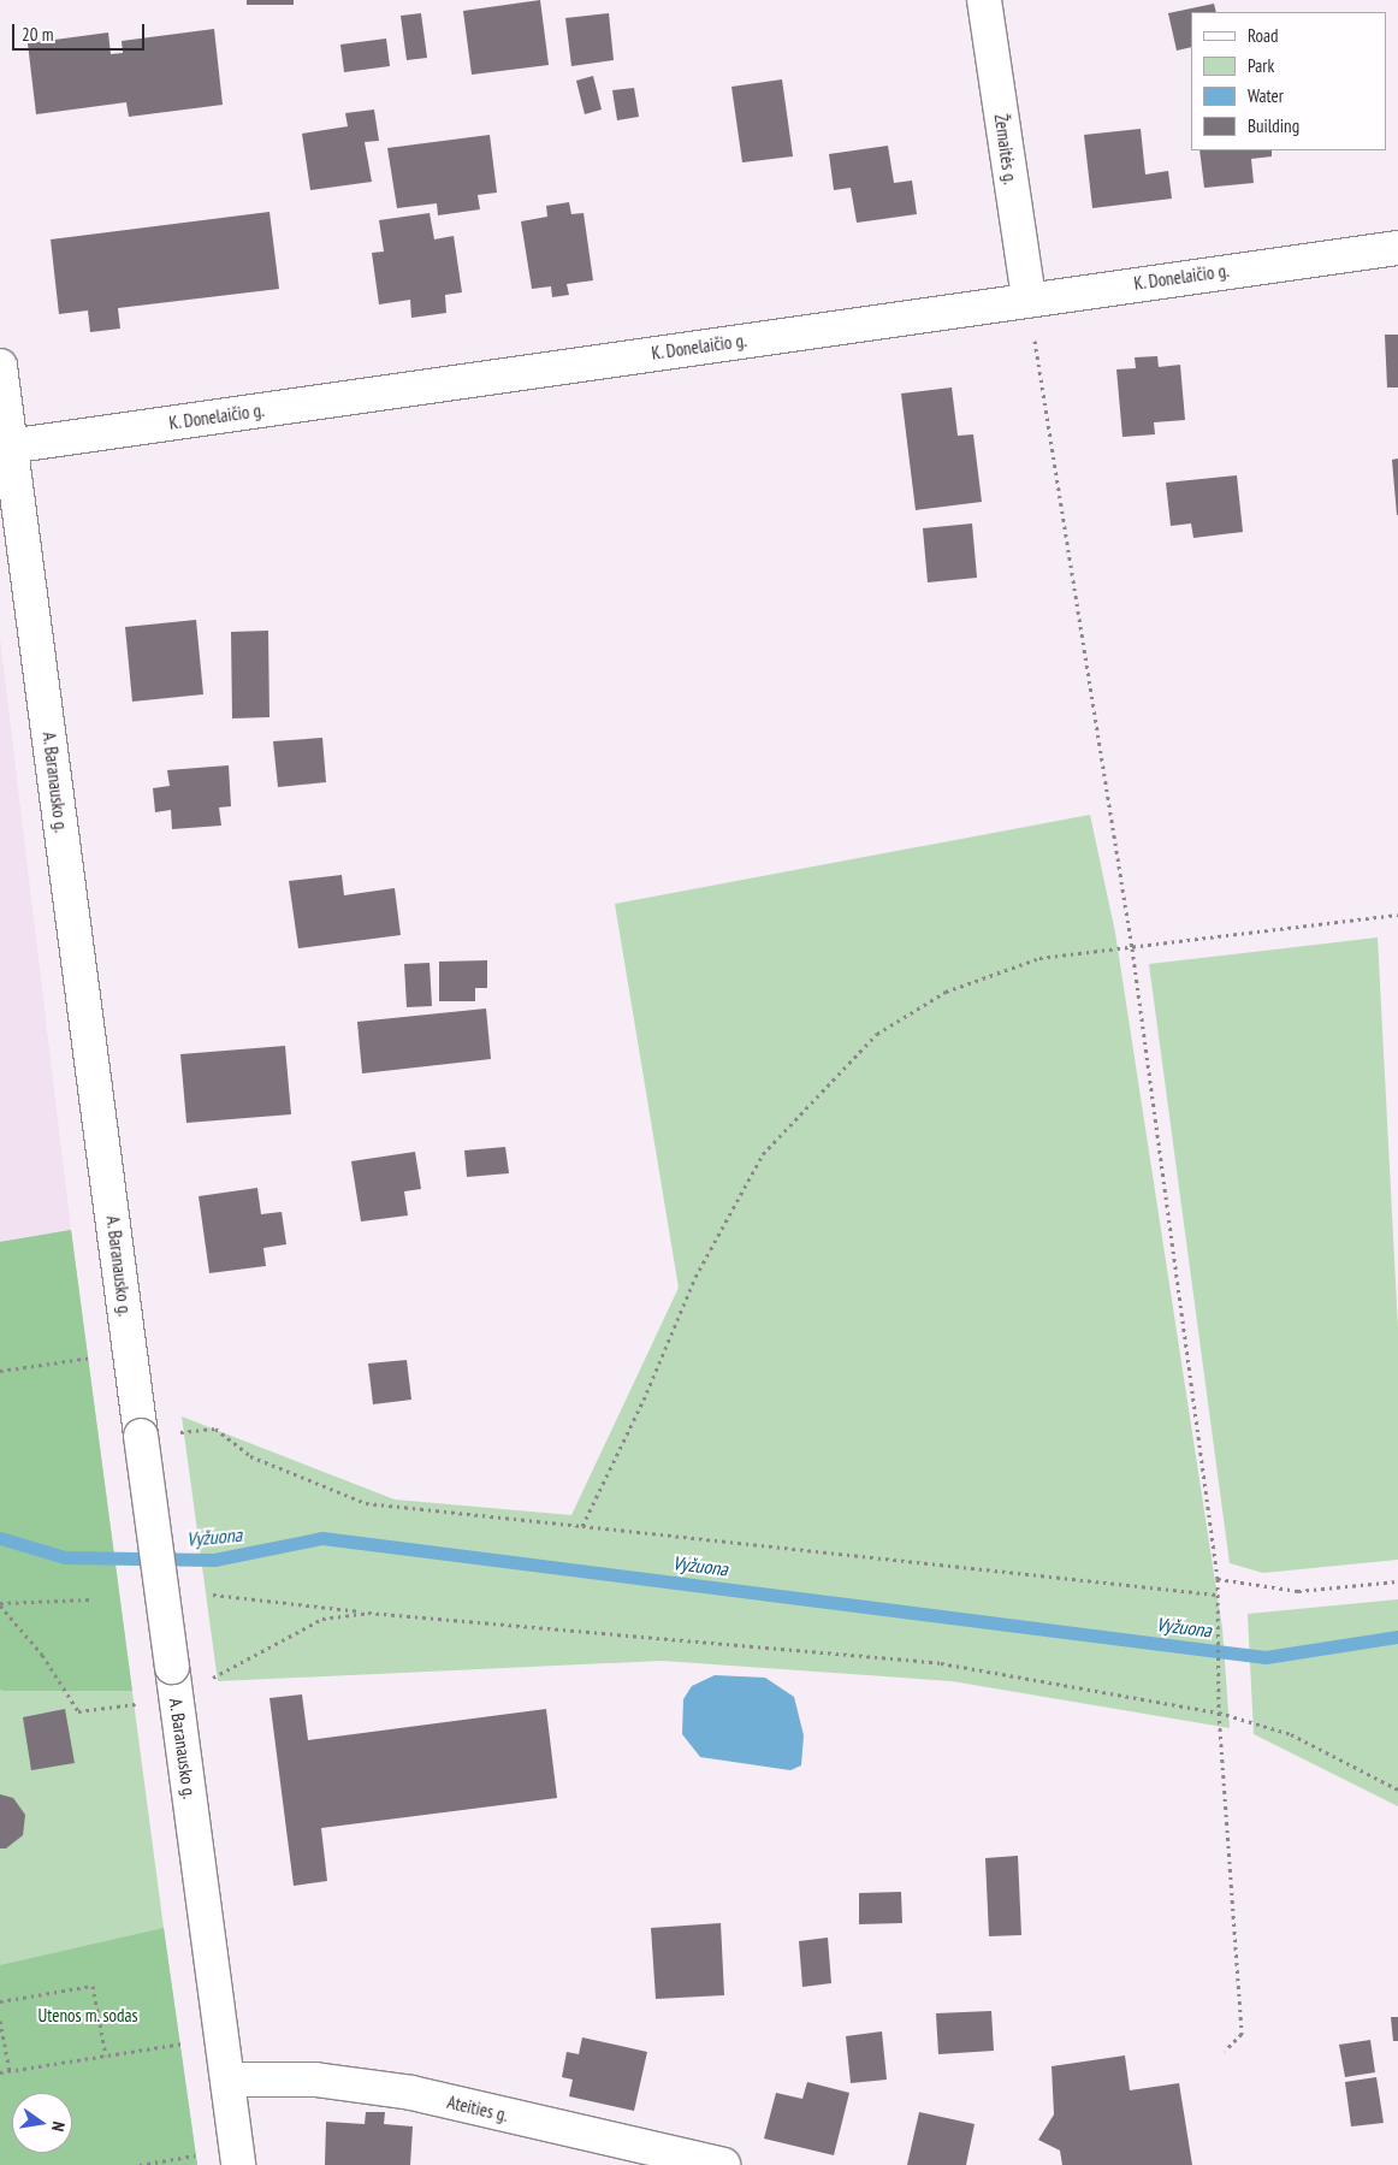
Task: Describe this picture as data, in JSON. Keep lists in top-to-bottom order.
{
  "streets": {
    "street": [
      "Žemaitės g.",
      "K. Donelaičio g.",
      "A. Baranausko g.",
      "Ateities g."
    ]
  },
  "crossings": [
    ["Žemaitės g.", "K. Donelaičio g."],
    ["K. Donelaičio g.", "A. Baranausko g."],
    ["A. Baranausko g.", "Ateities g."]
  ],
  "water": ["Vyžuona"],
  "parks": ["Utenos m. sodas"],
  "legend": [
    "Road",
    "Park",
    "Water",
    "Building"
  ],
  "scale_bar": "20 m",
  "north": "right"
}
